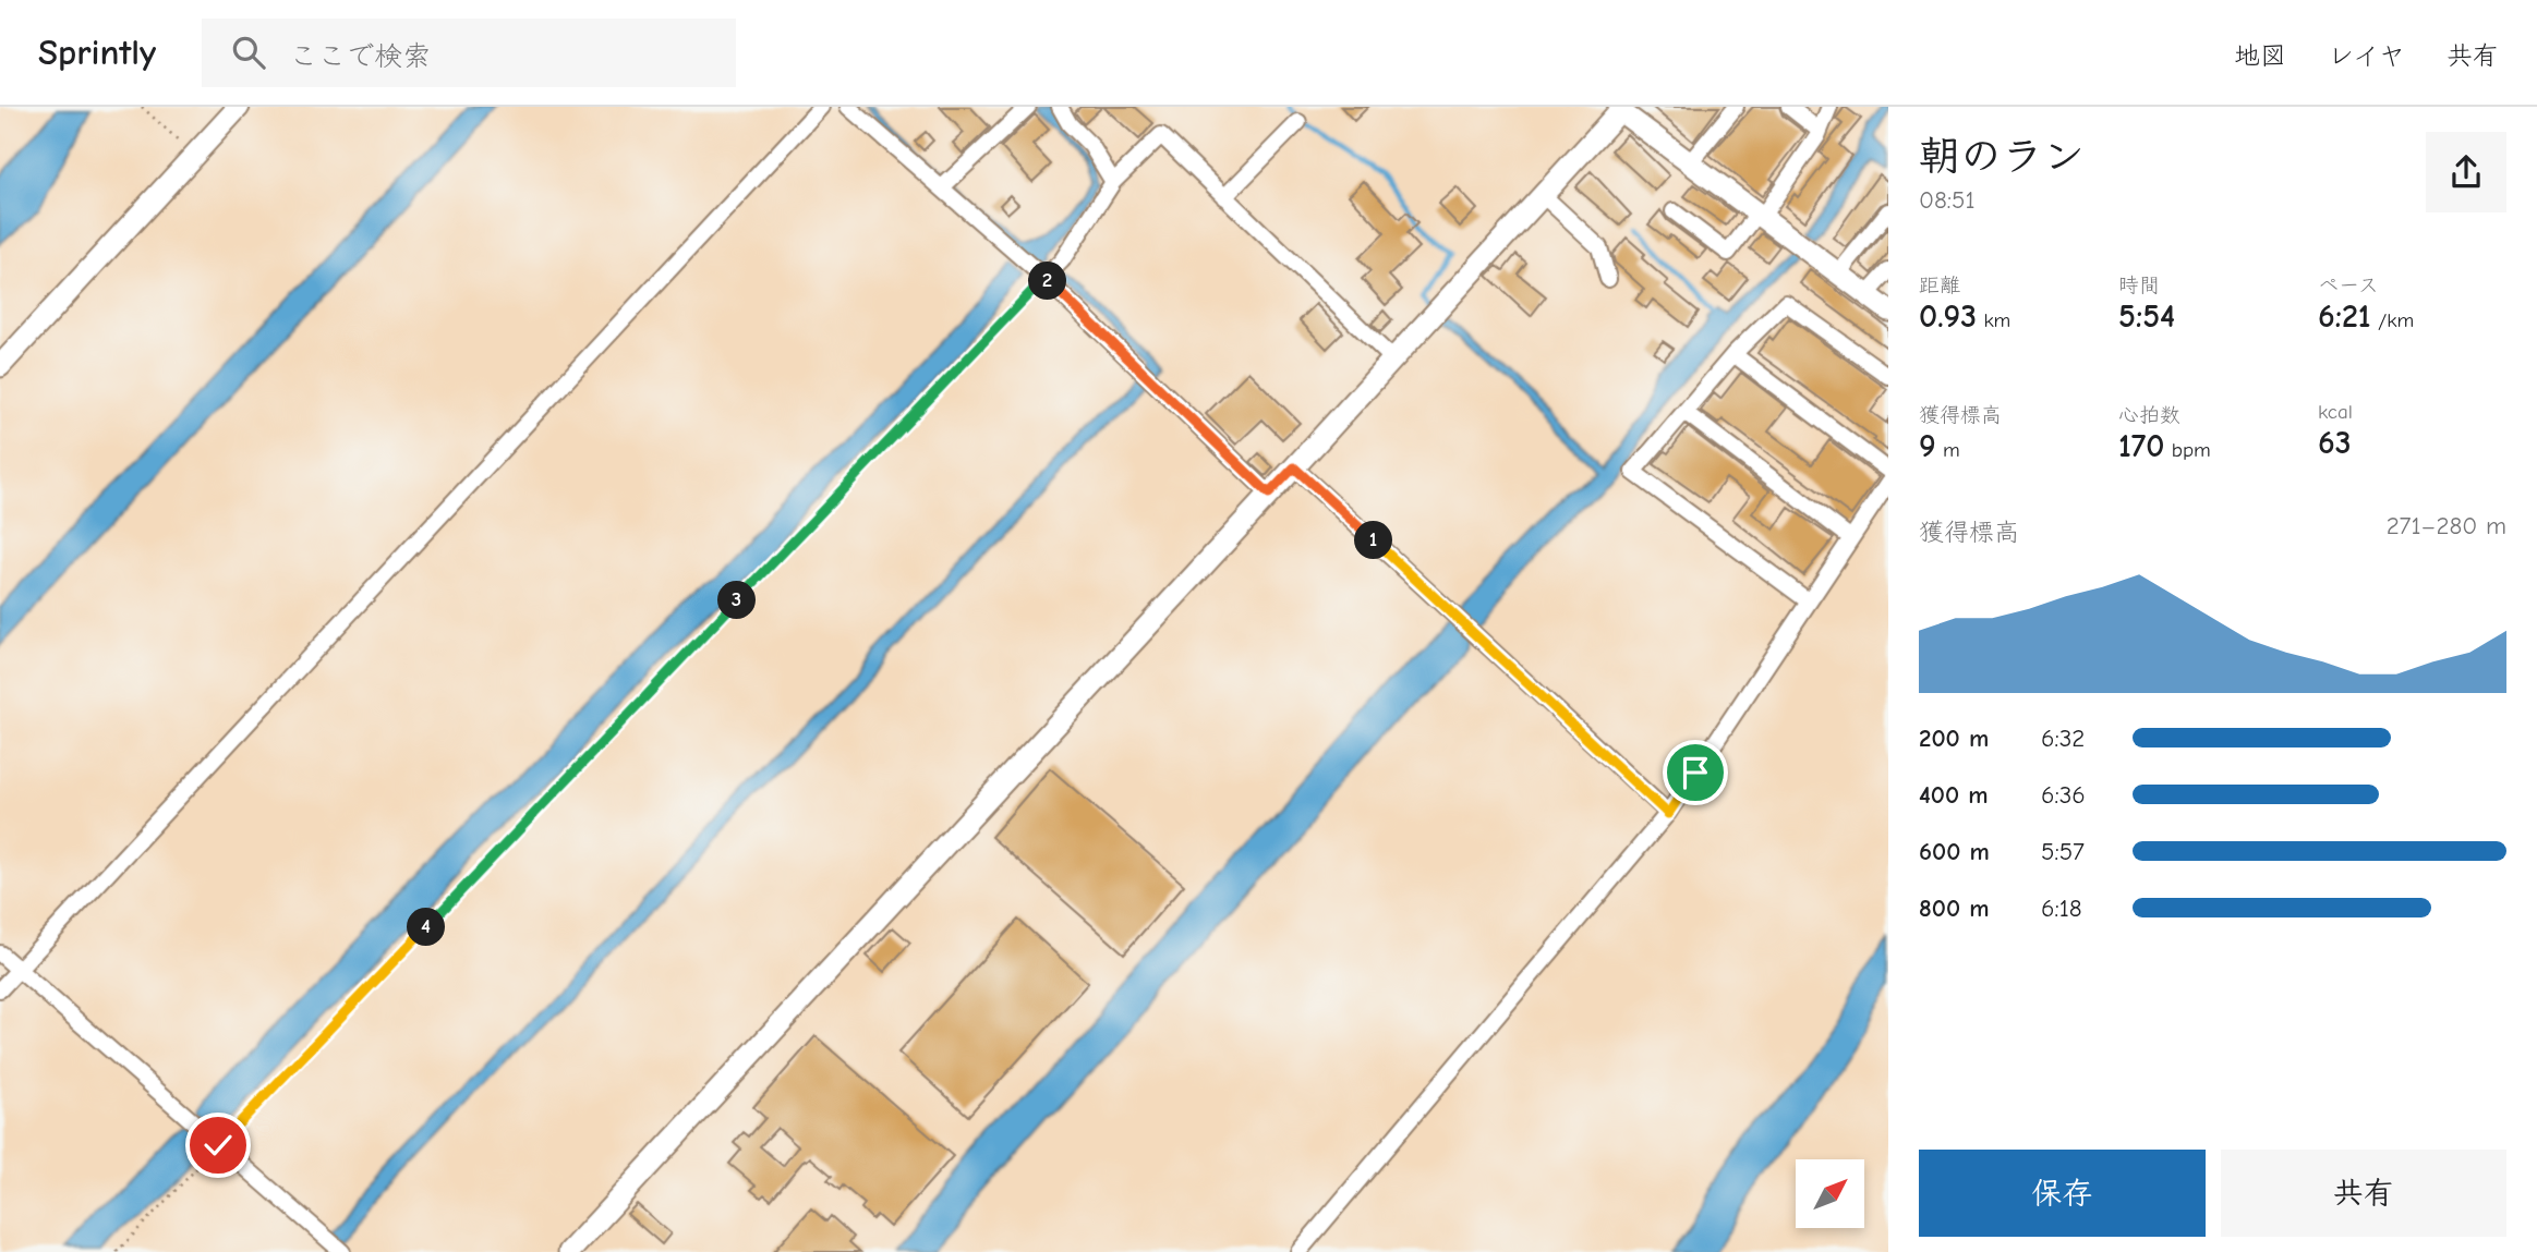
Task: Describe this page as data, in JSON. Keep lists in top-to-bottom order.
{
  "north": "top right",
  "page": {
    "header": "Sprintly",
    "search": "ここで検索",
    "nav": ["地図", "レイヤ", "共有"],
    "heading": ["朝のラン", "08:51"],
    "stats": [
      ["距離", "0.93 km"],
      ["時間", "5:54"],
      ["ペース", "6:21 /km"],
      ["獲得標高", "9 m"],
      ["心拍数", "170 bpm"],
      ["kcal", "63"]
    ],
    "pins": [
      "2",
      "1",
      "3",
      "4"
    ],
    "chart": ["獲得標高", "271–280 m"],
    "list": [
      {
        "name": "200 m",
        "note": "6:32"
      },
      {
        "name": "400 m",
        "note": "6:36"
      },
      {
        "name": "600 m",
        "note": "5:57"
      },
      {
        "name": "800 m",
        "note": "6:18"
      }
    ],
    "buttons": ["保存", "共有"]
  }
}
